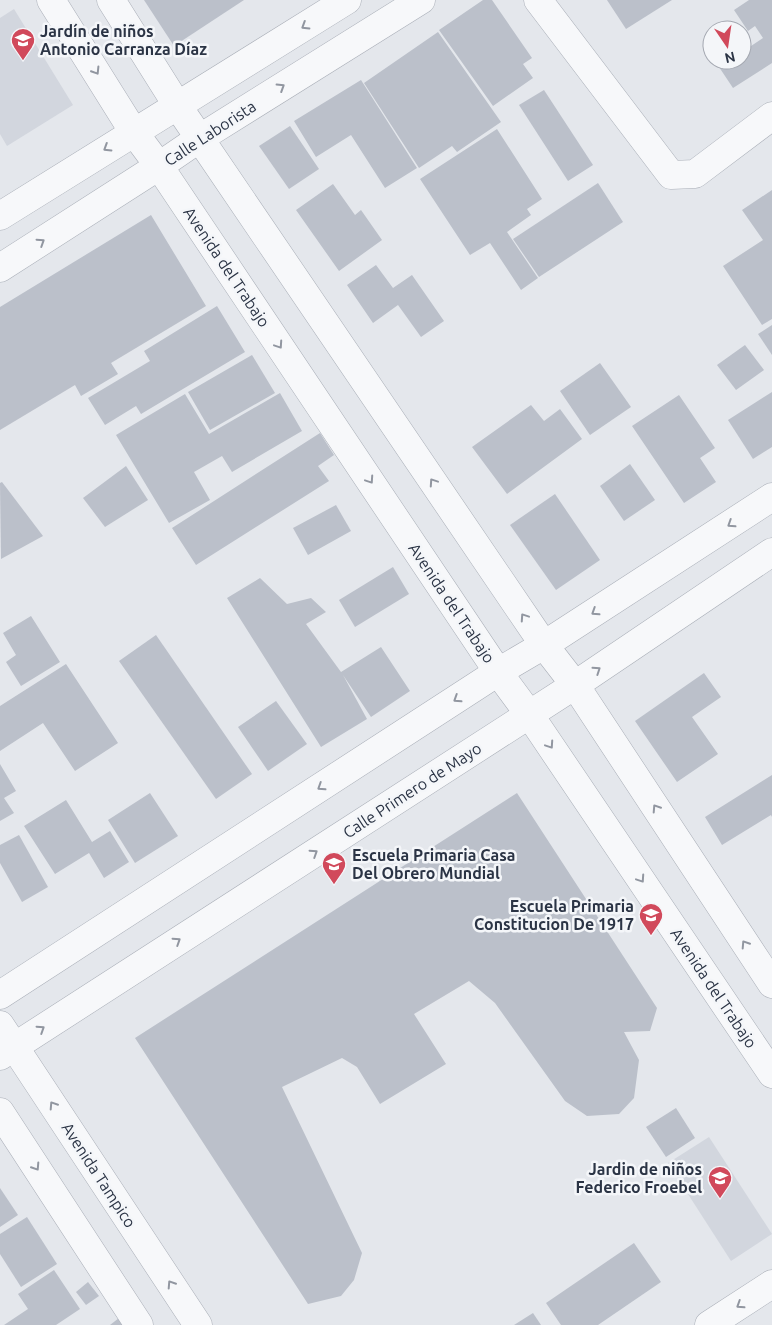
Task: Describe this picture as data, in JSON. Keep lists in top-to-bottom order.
{
  "streets": {
    "street": [
      "Calle Laborista",
      "Avenida del Trabajo",
      "Calle Primero de Mayo",
      "Avenida Tampico"
    ]
  },
  "crossings": [
    ["Calle Laborista", "Avenida del Trabajo"],
    ["Avenida del Trabajo", "Calle Primero de Mayo"],
    ["Calle Primero de Mayo", "Avenida Tampico"]
  ],
  "places": {
    "school or university": [
      "Jardín de niños Antonio Carranza Díaz",
      "Escuela Primaria Casa Del Obrero Mundial",
      "Escuela Primaria Constitucion De 1917",
      "Jardin de niños Federico Froebel"
    ]
  },
  "north": "bottom"
}
